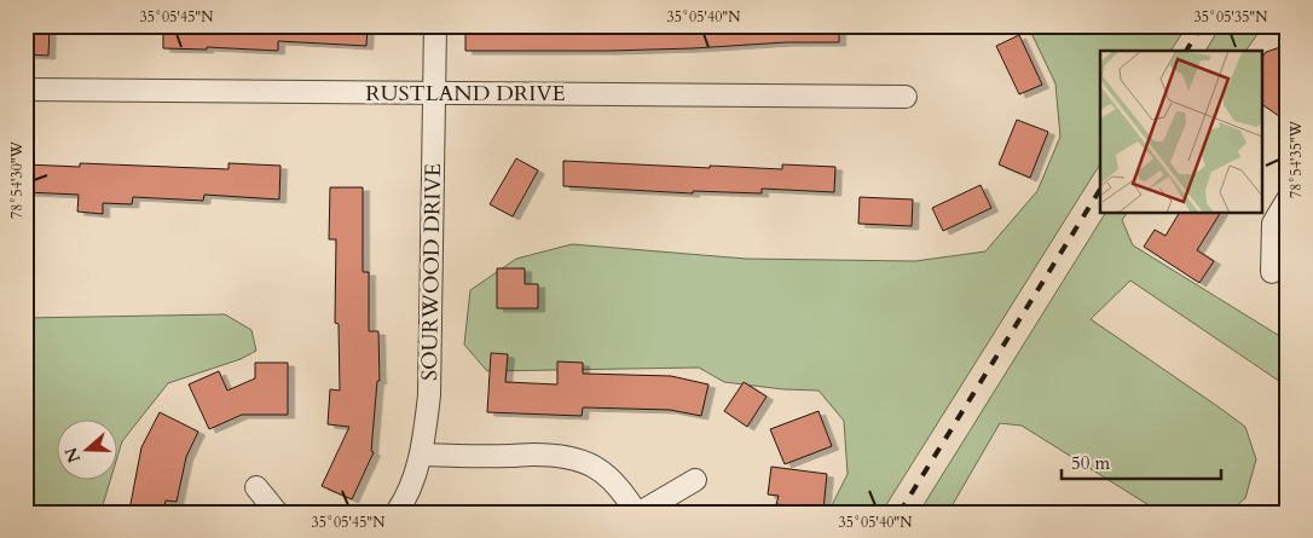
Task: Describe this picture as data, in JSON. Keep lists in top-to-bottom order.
{
  "streets": {
    "street": ["RUSTLAND DRIVE", "SOURWOOD DRIVE"]
  },
  "crossings": [
    ["RUSTLAND DRIVE", "SOURWOOD DRIVE"]
  ],
  "scale_bar": "50 m",
  "north": "left",
  "coordinates": [
    "35°05'45\"N",
    "35°05'40\"N",
    "35°05'35\"N",
    "78°54'35\"W",
    "78°54'30\"W"
  ]
}
